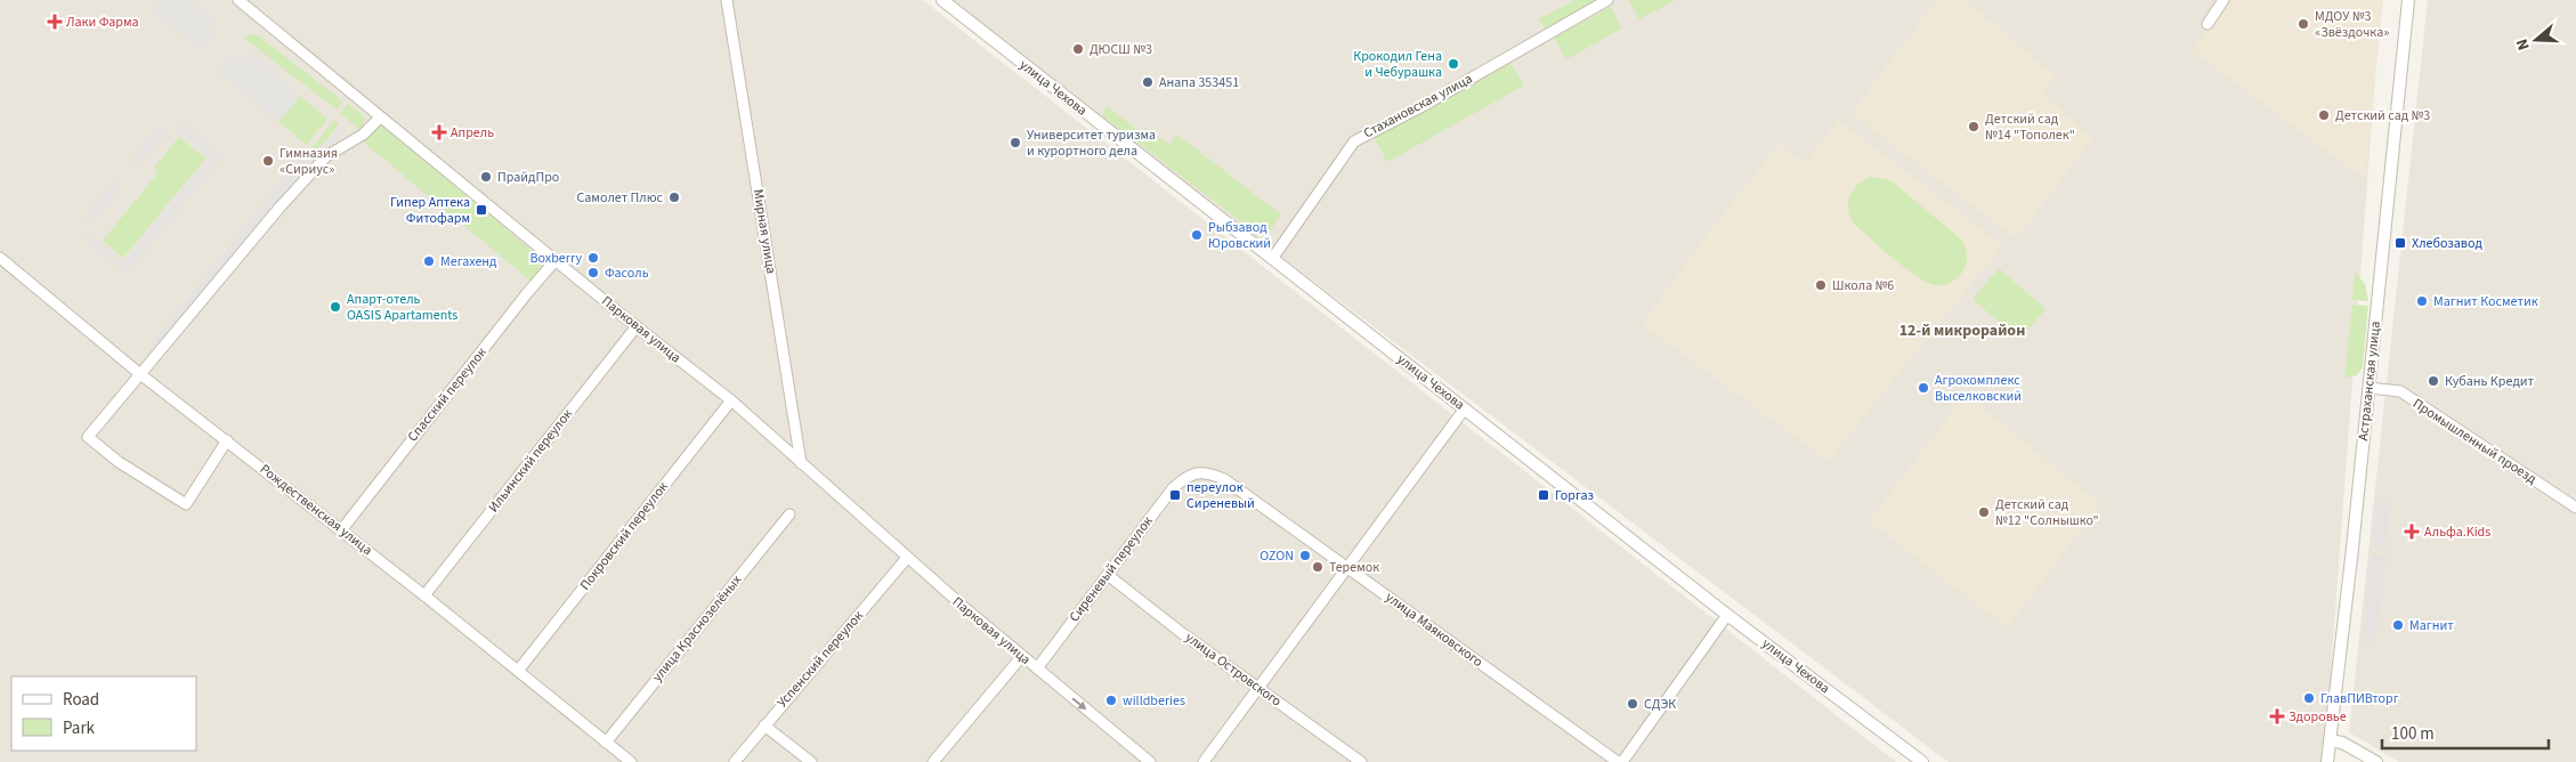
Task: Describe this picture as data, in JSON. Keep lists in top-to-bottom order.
{
  "streets": {
    "street": [
      "улица Чехова",
      "Стахановская улица",
      "Мирная улица",
      "Парковая улица",
      "Астраханская улица",
      "Спасский переулок",
      "Промышленный проезд",
      "Ильинский переулок",
      "Рождественская улица",
      "Покровский переулок",
      "Сиреневый переулок",
      "улица Краснозелёных",
      "улица Маяковского",
      "Успенский переулок",
      "улица Островского"
    ]
  },
  "crossings": [
    ["улица Чехова", "Стахановская улица"],
    ["Мирная улица", "Парковая улица"],
    ["Парковая улица", "Спасский переулок"],
    ["Парковая улица", "Ильинский переулок"],
    ["Парковая улица", "Покровский переулок"],
    ["Парковая улица", "Сиреневый переулок"],
    ["Парковая улица", "Успенский переулок"],
    ["Астраханская улица", "Промышленный проезд"],
    ["Спасский переулок", "Рождественская улица"],
    ["Ильинский переулок", "Рождественская улица"],
    ["Рождественская улица", "Покровский переулок"],
    ["Рождественская улица", "улица Краснозелёных"],
    ["Сиреневый переулок", "улица Маяковского"],
    ["Сиреневый переулок", "улица Островского"]
  ],
  "districts": ["12-й микрорайон"],
  "places": {
    "health": [
      "Лаки Фарма",
      "Апрель",
      "Альфа.Kids",
      "Здоровье"
    ],
    "other": [
      "МДОУ №3 «Звёздочка»",
      "ДЮСШ №3",
      "Крокодил Гена и Чебурашка",
      "Анапа 353451",
      "Детский сад №3",
      "Детский сад №14 \"Тополек\"",
      "Университет туризма и курортного дела",
      "Гимназия «Сириус»",
      "ПрайдПро",
      "Самолет Плюс",
      "Рыбзавод Юровский",
      "Boxberry",
      "Мегахенд",
      "Фасоль",
      "Школа №6",
      "Магнит Косметик",
      "Апарт-отель OASIS Apartaments",
      "Кубань Кредит",
      "Агрокомплекс Выселковский",
      "Детский сад №12 \"Солнышко\"",
      "OZON",
      "Теремок",
      "Магнит",
      "ГлавПИВторг",
      "willdberies",
      "СДЭК"
    ],
    "transit": [
      "Гипер Аптека Фитофарм",
      "Хлебозавод",
      "переулок Сиреневый",
      "Горгаз"
    ]
  },
  "legend": ["Road", "Park"],
  "scale_bar": "100 m",
  "north": "left"
}
